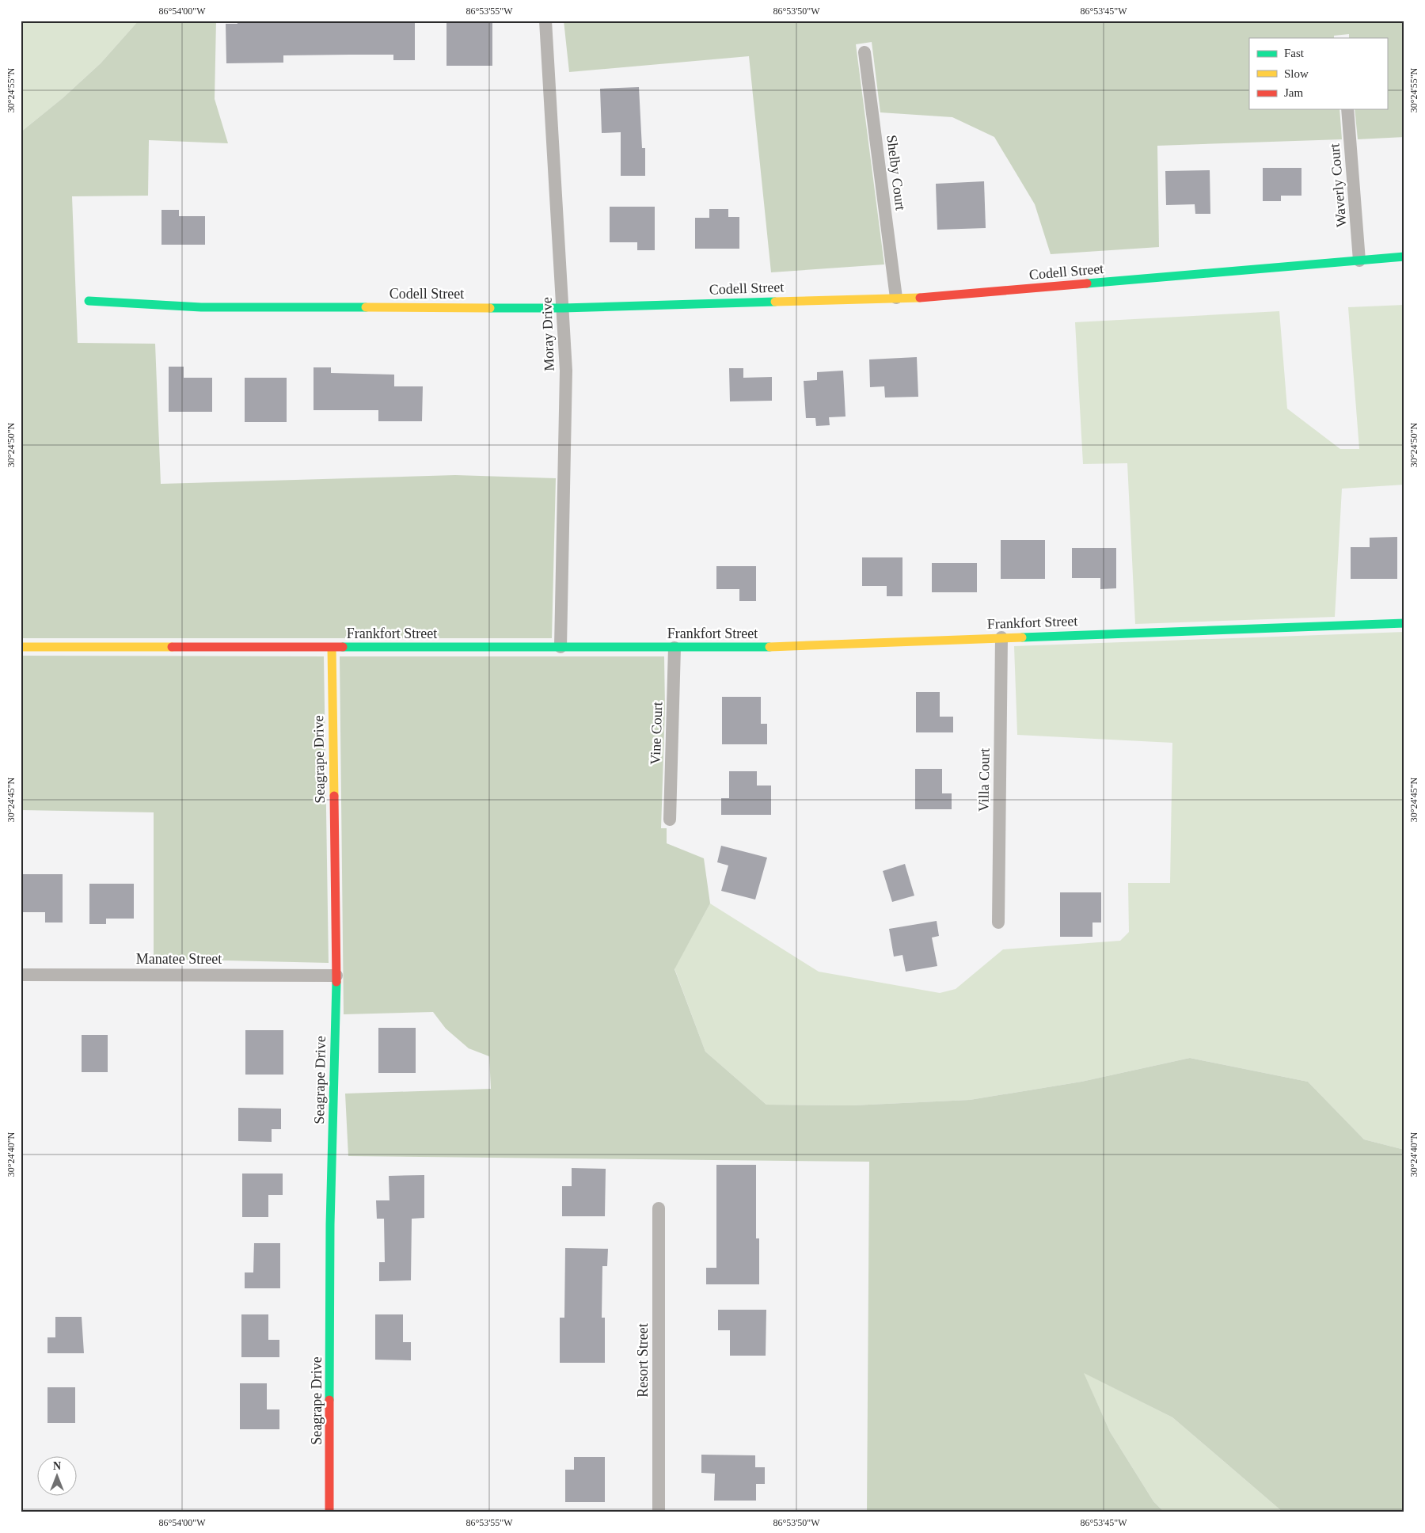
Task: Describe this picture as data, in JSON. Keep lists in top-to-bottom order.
{
  "streets": {
    "street": [
      "Shelby Court",
      "Waverly Court",
      "Codell Street",
      "Moray Drive",
      "Frankfort Street",
      "Vine Court",
      "Seagrape Drive",
      "Villa Court",
      "Manatee Street",
      "Resort Street"
    ]
  },
  "crossings": [
    ["Shelby Court", "Codell Street"],
    ["Waverly Court", "Codell Street"],
    ["Codell Street", "Moray Drive"],
    ["Moray Drive", "Frankfort Street"],
    ["Frankfort Street", "Vine Court"],
    ["Frankfort Street", "Seagrape Drive"],
    ["Frankfort Street", "Villa Court"],
    ["Seagrape Drive", "Manatee Street"]
  ],
  "legend": ["Fast", "Slow", "Jam"],
  "north": "top",
  "coordinates": [
    "86°54'00\"W",
    "86°53'55\"W",
    "86°53'50\"W",
    "86°53'45\"W",
    "30°24'55\"N",
    "30°24'50\"N",
    "30°24'45\"N",
    "30°24'40\"N"
  ]
}
